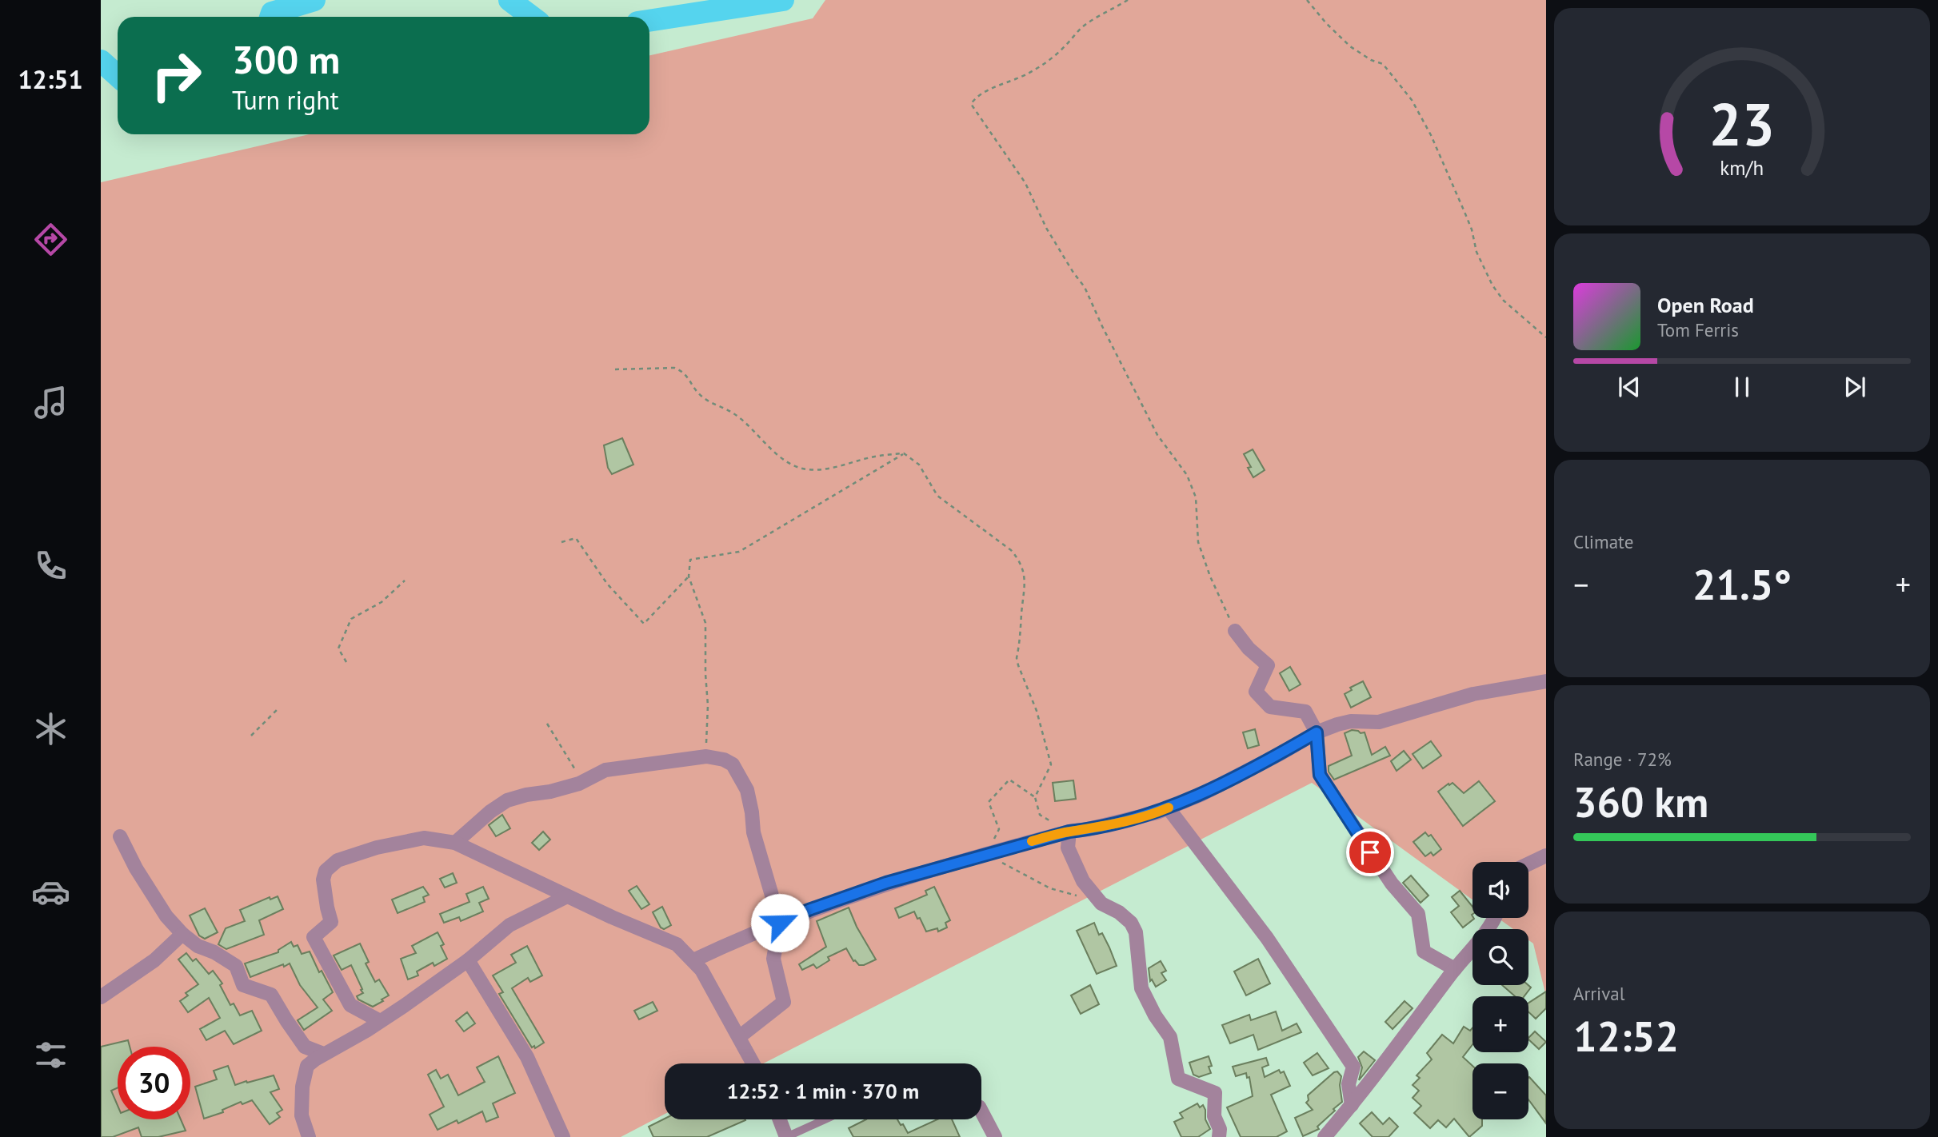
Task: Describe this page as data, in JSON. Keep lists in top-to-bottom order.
{
  "page": {
    "tabs": "12:51",
    "turn": ["300 m", "Turn right"],
    "song": ["Open Road", "Tom Ferris"],
    "tile": [
      "Climate",
      ["Range · 72%", "360 km"],
      ["Arrival", "12:52"]
    ],
    "heat": ["−", "21.5°", "+"],
    "map_buttons": ["+", "−"],
    "limit": "30",
    "trip": "12:52 · 1 min · 370 m",
    "gauge": ["23", "km/h"]
  }
}
